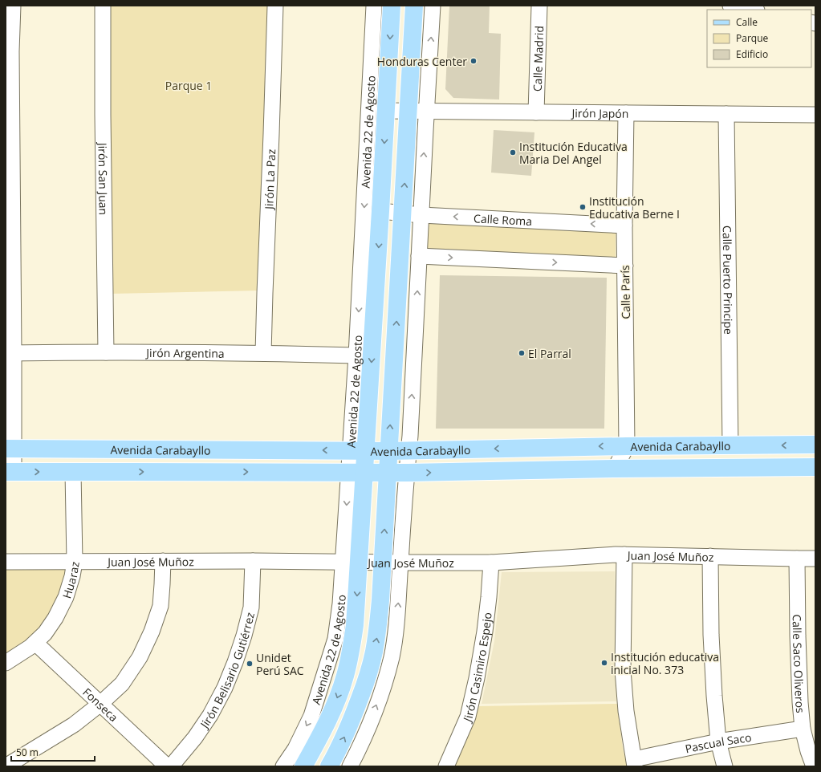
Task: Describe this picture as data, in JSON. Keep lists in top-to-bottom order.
{
  "streets": {
    "main road": ["Avenida 22 de Agosto", "Avenida Carabayllo"],
    "street": [
      "Calle Madrid",
      "Jirón Japón",
      "Jirón San Juan",
      "Jirón La Paz",
      "Calle Roma",
      "Calle Puerto Principe",
      "Calle París",
      "Jirón Argentina",
      "Juan José Muñoz",
      "Huaraz",
      "Calle Saco Oliveros",
      "Jirón Casimiro Espejo",
      "Jirón Belisario Gutiérrez",
      "Fonseca",
      "Pascual Saco"
    ]
  },
  "crossings": [
    ["Calle Madrid", "Jirón Japón"],
    ["Jirón Japón", "Avenida 22 de Agosto"],
    ["Jirón Japón", "Calle Puerto Principe"],
    ["Jirón Japón", "Calle París"],
    ["Avenida 22 de Agosto", "Calle Roma"],
    ["Avenida 22 de Agosto", "Jirón Argentina"],
    ["Avenida 22 de Agosto", "Avenida Carabayllo"],
    ["Avenida 22 de Agosto", "Juan José Muñoz"],
    ["Jirón San Juan", "Jirón Argentina"],
    ["Jirón La Paz", "Jirón Argentina"],
    ["Calle Roma", "Calle París"],
    ["Calle Puerto Principe", "Avenida Carabayllo"],
    ["Calle París", "Avenida Carabayllo"],
    ["Avenida Carabayllo", "Huaraz"],
    ["Juan José Muñoz", "Huaraz"],
    ["Juan José Muñoz", "Calle Saco Oliveros"],
    ["Juan José Muñoz", "Jirón Casimiro Espejo"],
    ["Juan José Muñoz", "Jirón Belisario Gutiérrez"],
    ["Huaraz", "Fonseca"],
    ["Calle Saco Oliveros", "Pascual Saco"]
  ],
  "parks": ["Parque 1"],
  "places": [
    "Honduras Center",
    "Institución Educativa Maria Del Angel",
    "Institución Educativa Berne I",
    "El Parral",
    "Institución educativa inicial No. 373",
    "Unidet Perú SAC"
  ],
  "legend": ["Calle", "Parque", "Edificio"],
  "scale_bar": "50 m"
}
